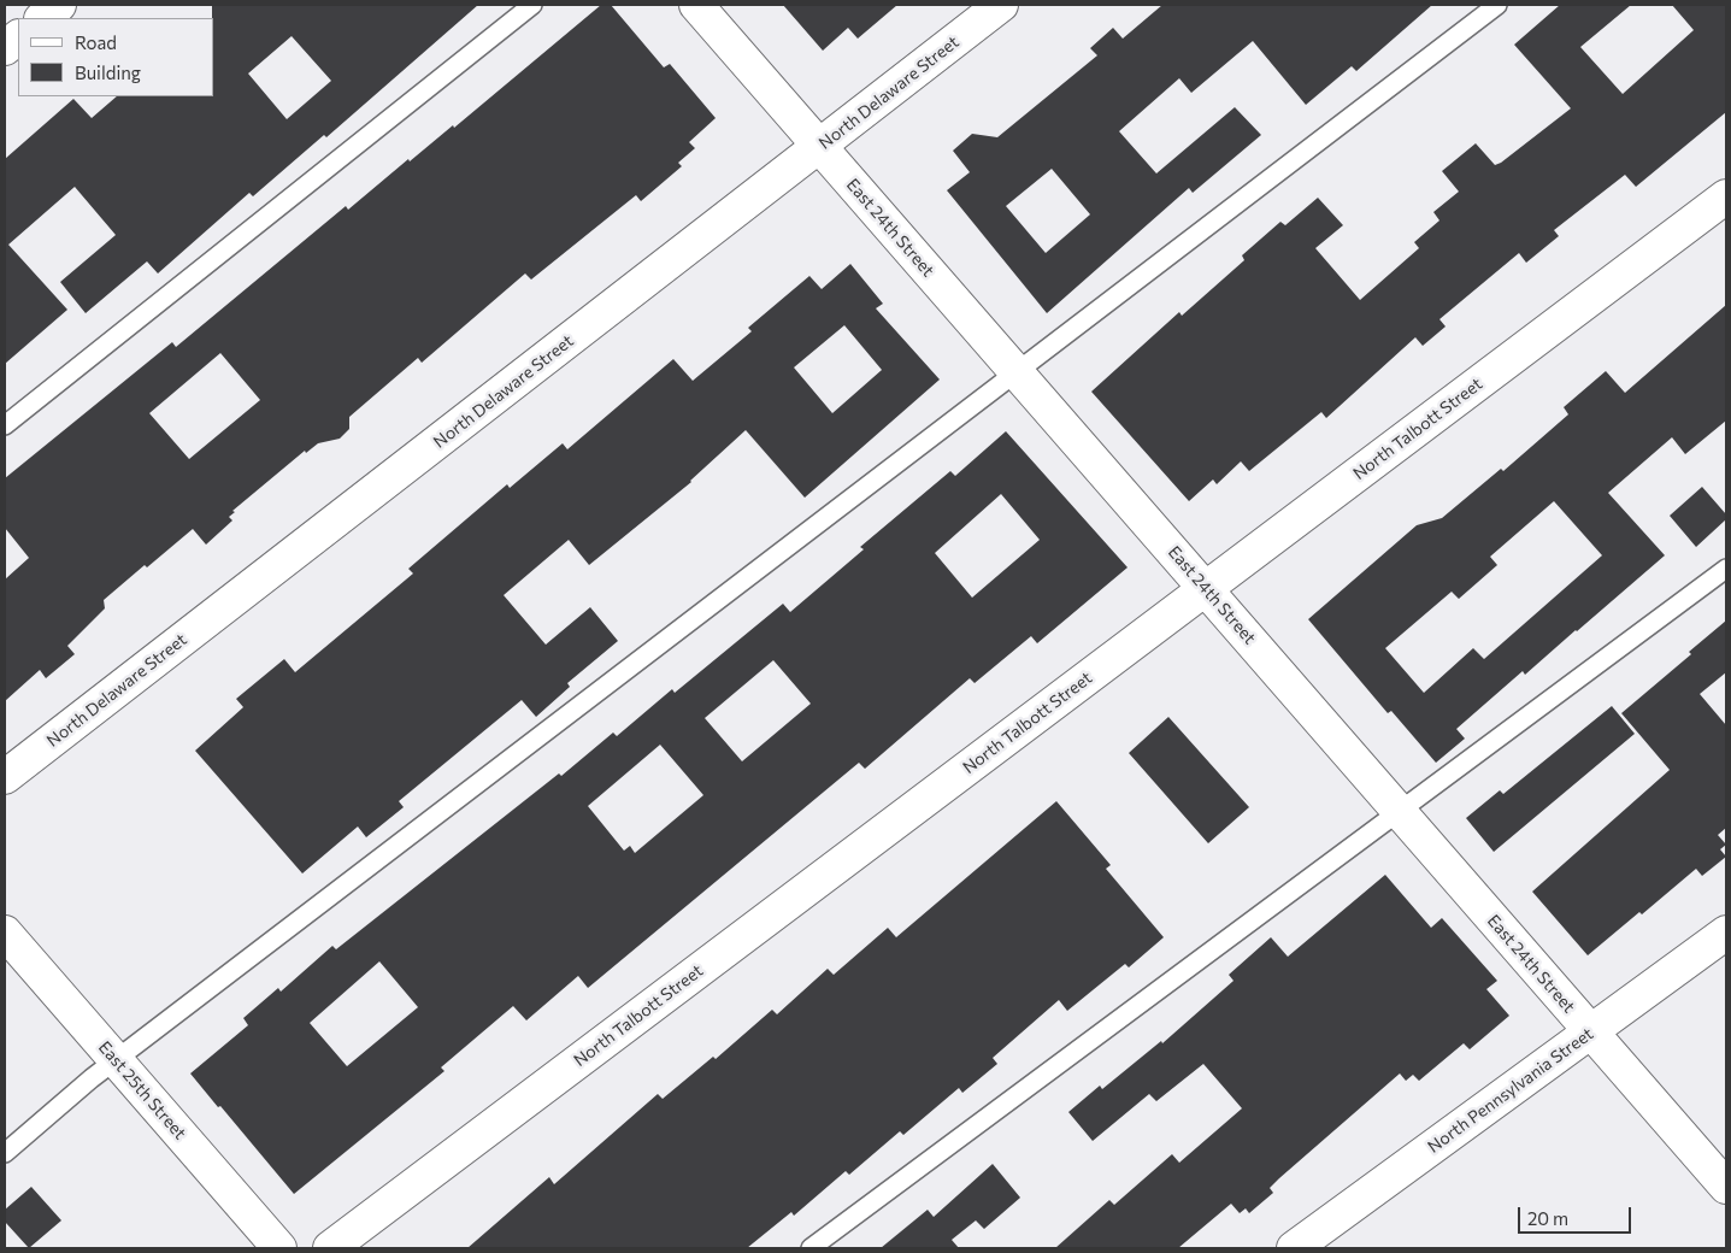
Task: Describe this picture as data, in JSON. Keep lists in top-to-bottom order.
{
  "streets": {
    "street": [
      "North Delaware Street",
      "East 24th Street",
      "North Talbott Street",
      "East 25th Street",
      "North Pennsylvania Street"
    ]
  },
  "crossings": [
    ["North Delaware Street", "East 24th Street"],
    ["East 24th Street", "North Talbott Street"],
    ["East 24th Street", "North Pennsylvania Street"]
  ],
  "legend": ["Road", "Building"],
  "scale_bar": "20 m"
}
